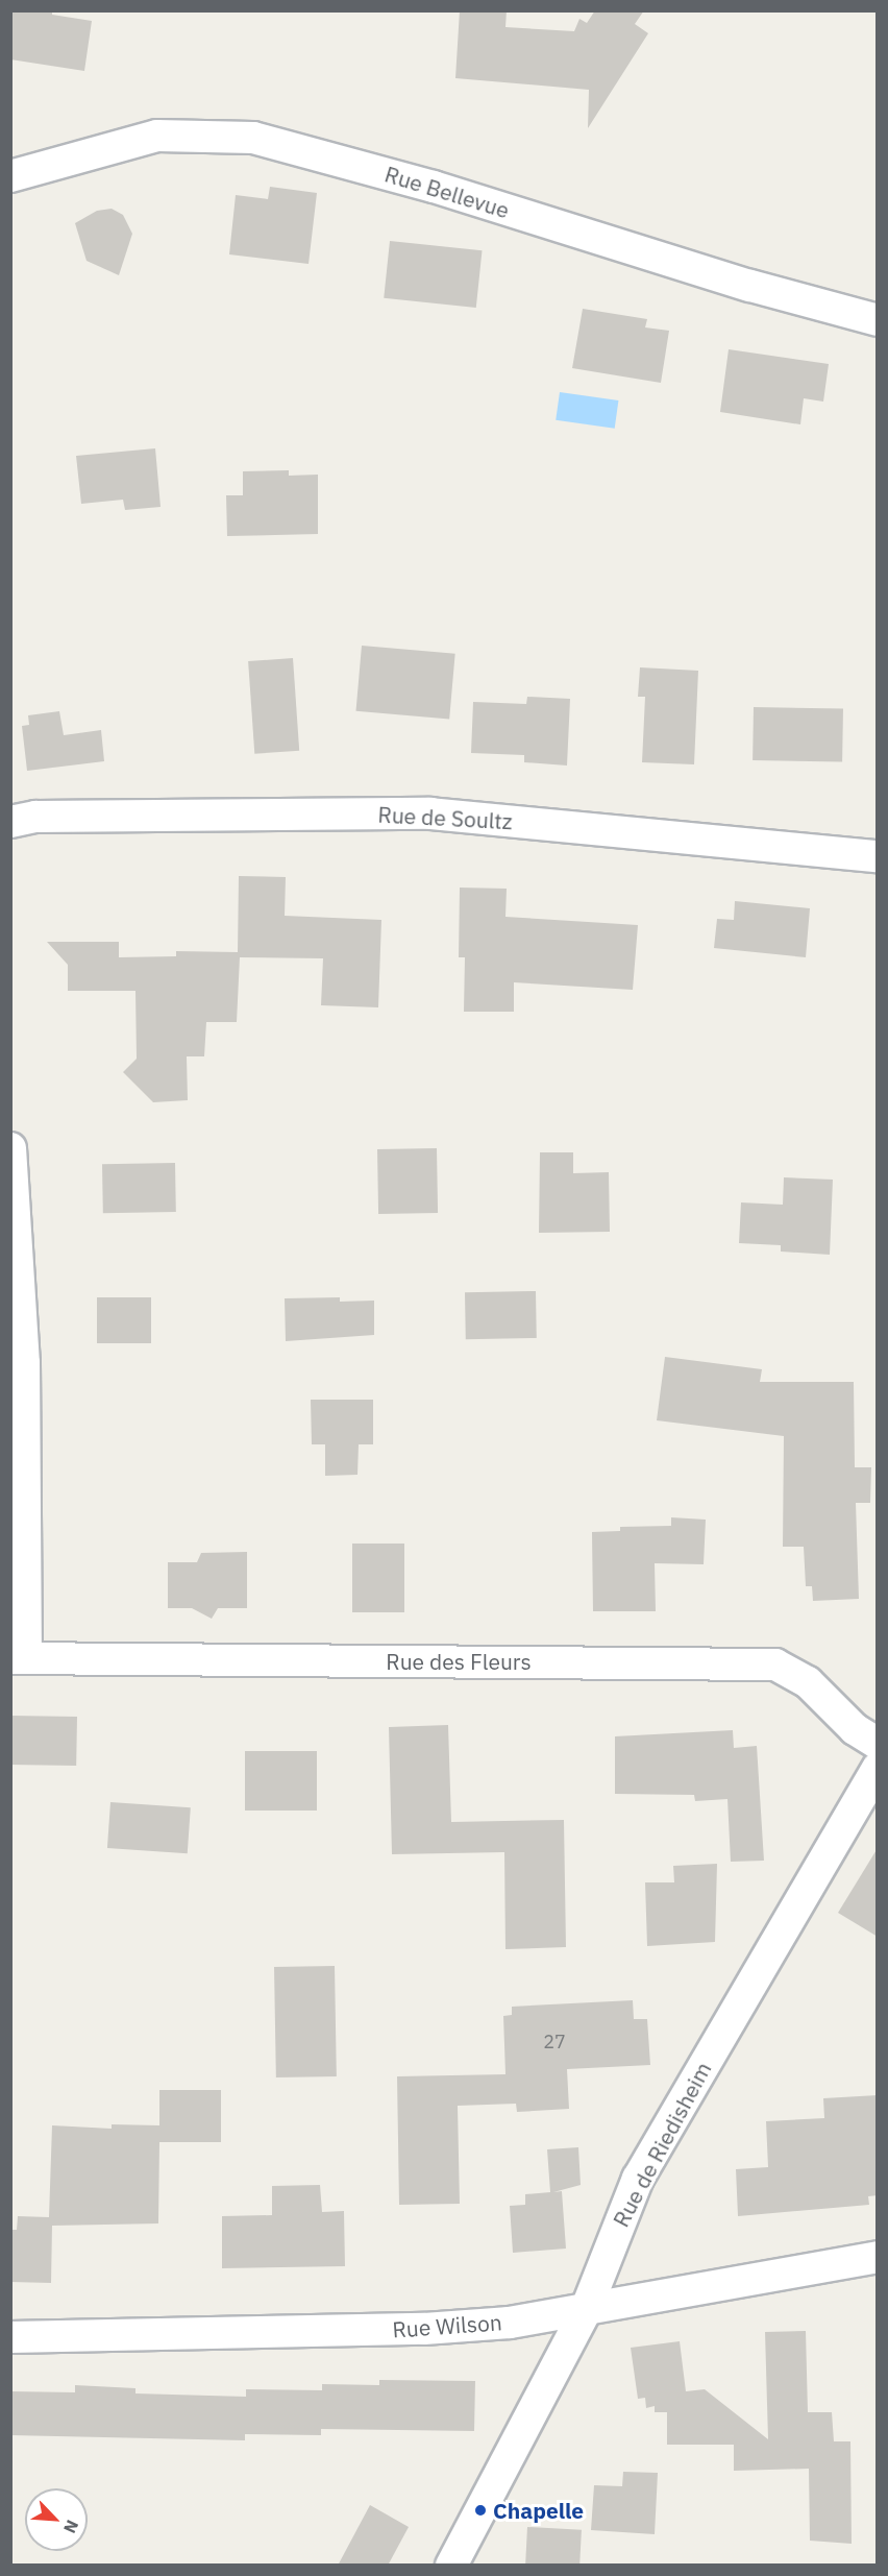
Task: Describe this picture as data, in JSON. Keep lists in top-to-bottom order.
{
  "streets": {
    "street": [
      "Rue Bellevue",
      "Rue de Soultz",
      "Rue des Fleurs",
      "Rue de Riedisheim",
      "Rue Wilson"
    ]
  },
  "crossings": [
    ["Rue de Riedisheim", "Rue Wilson"]
  ],
  "places": ["Chapelle"],
  "house_numbers": ["27"],
  "north": "bottom right"
}
